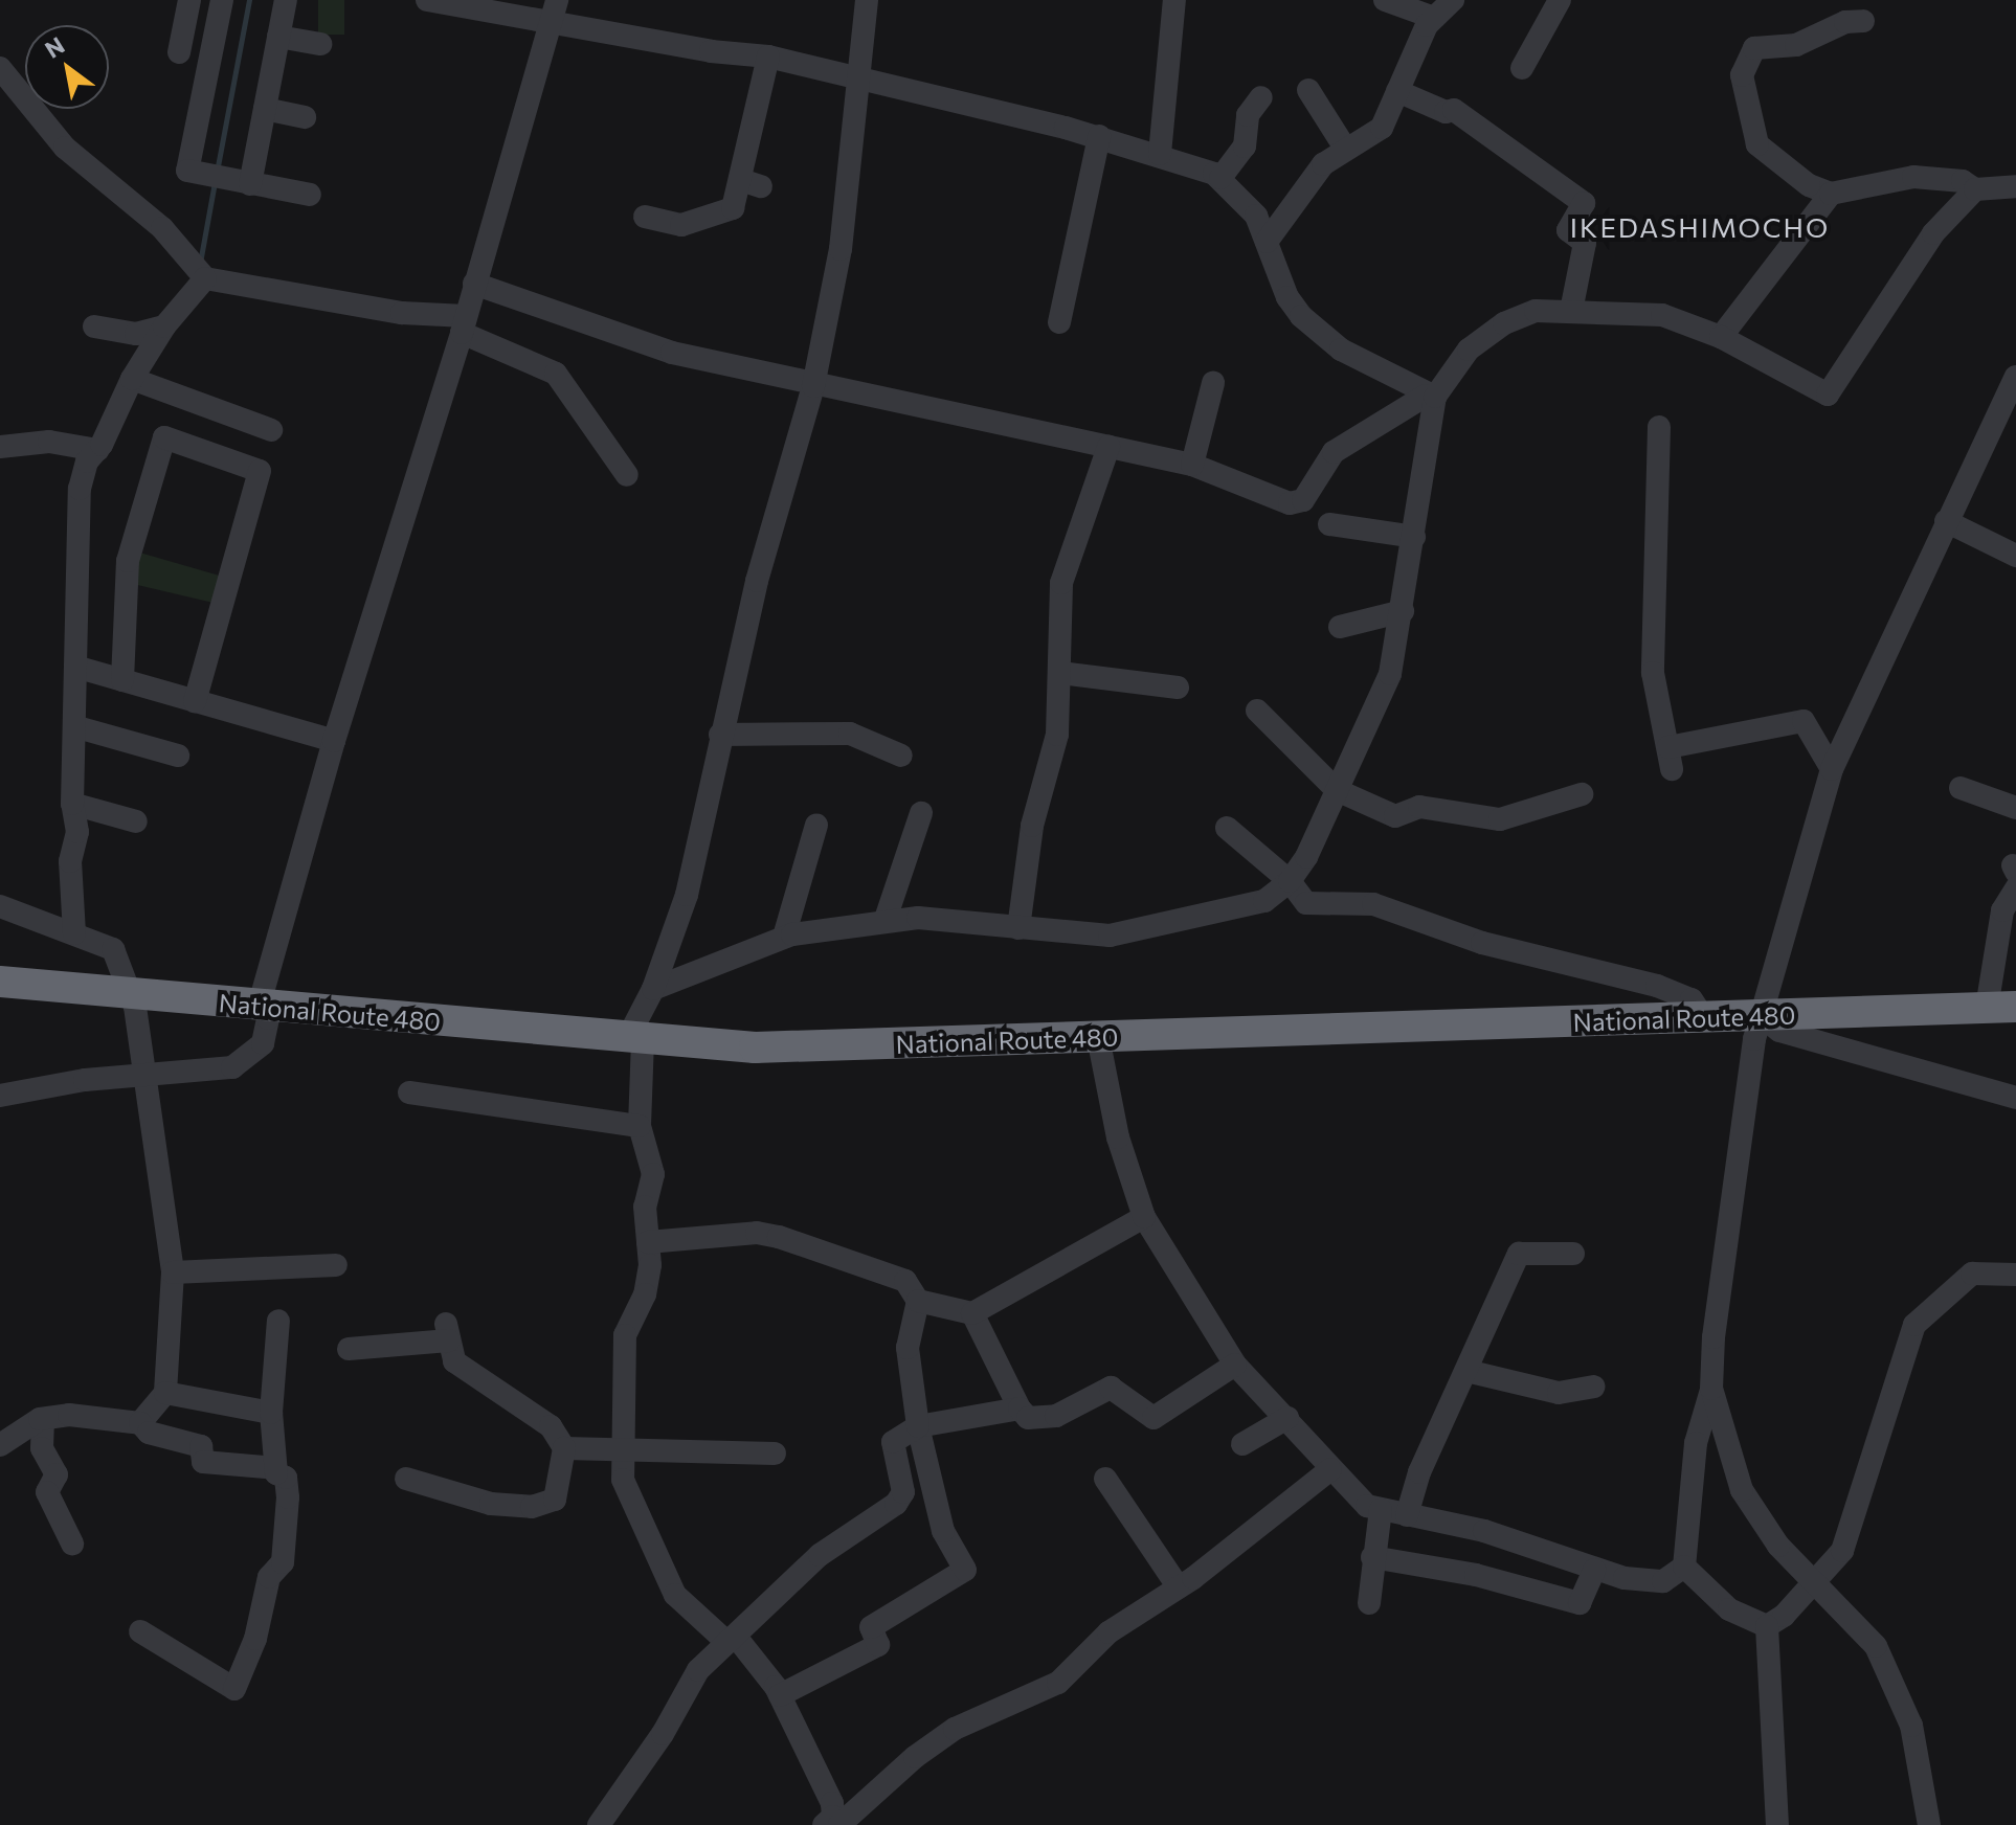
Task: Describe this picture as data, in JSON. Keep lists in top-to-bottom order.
{
  "streets": {
    "highway": ["National Route 480"]
  },
  "districts": ["IKEDASHIMOCHO"],
  "north": "top left"
}
